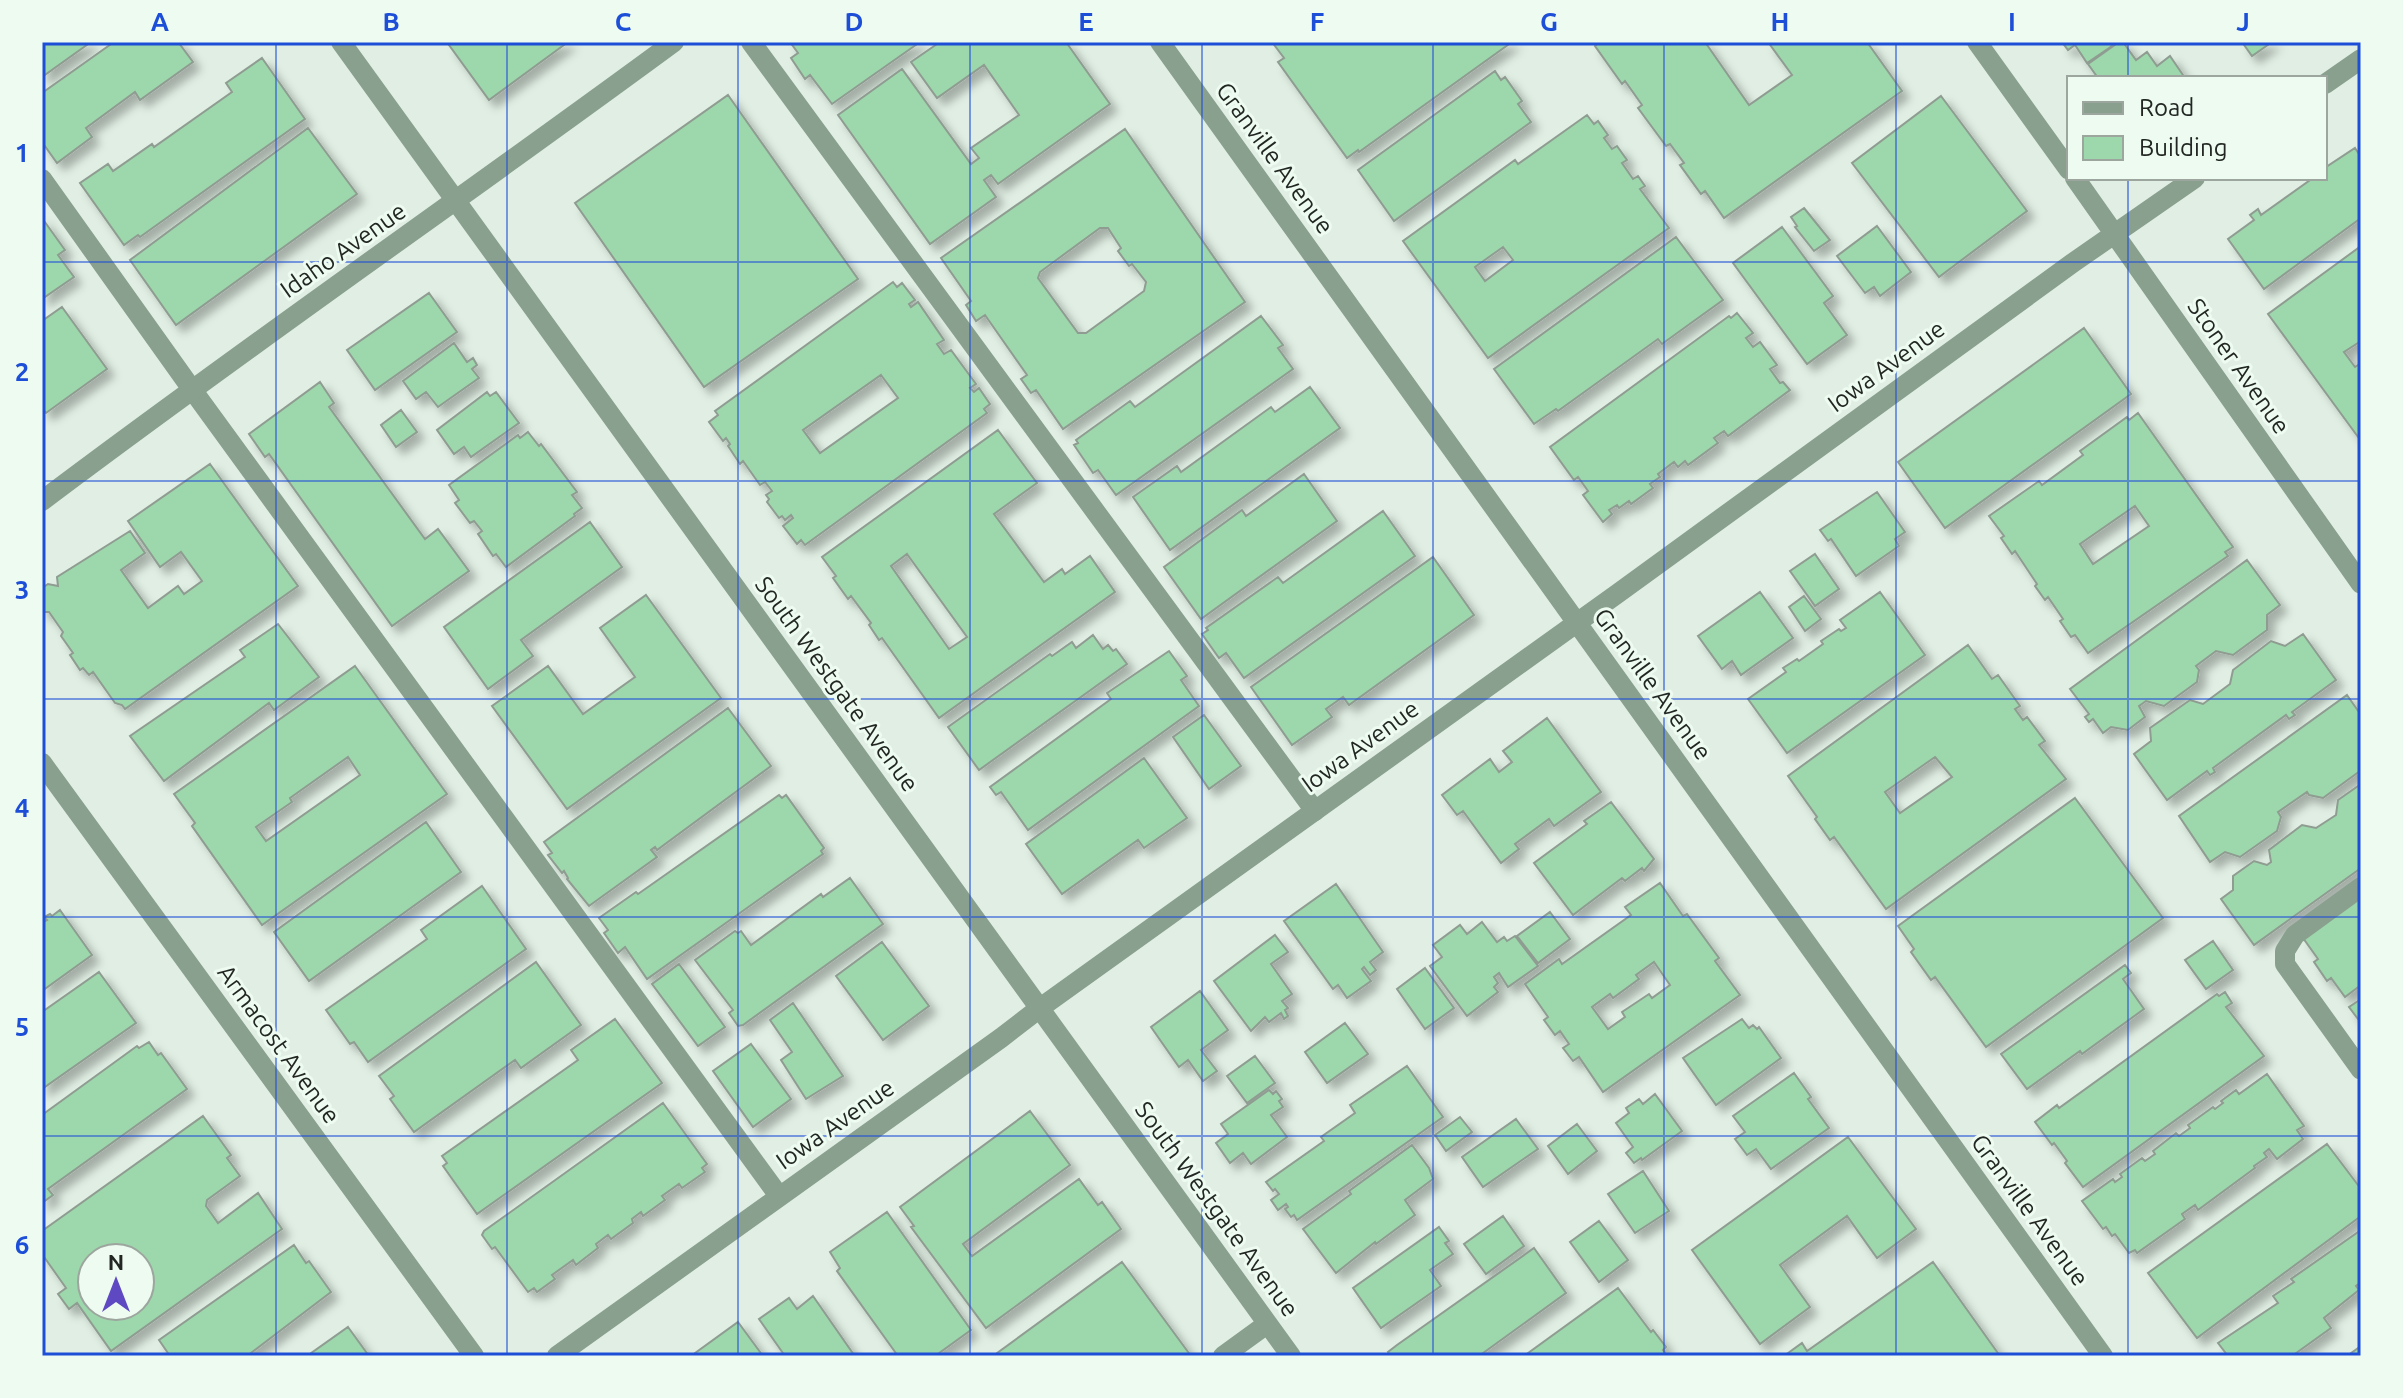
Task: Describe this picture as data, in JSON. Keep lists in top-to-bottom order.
{
  "streets": {
    "street": [
      "Granville Avenue",
      "Idaho Avenue",
      "Iowa Avenue",
      "Stoner Avenue",
      "South Westgate Avenue",
      "Armacost Avenue"
    ]
  },
  "crossings": [
    ["Granville Avenue", "Iowa Avenue"],
    ["Idaho Avenue", "South Westgate Avenue"],
    ["Iowa Avenue", "Stoner Avenue"],
    ["Iowa Avenue", "South Westgate Avenue"]
  ],
  "legend": ["Road", "Building"],
  "north": "top",
  "grid": {
    "columns": [
      "A",
      "B",
      "C",
      "D",
      "E",
      "F",
      "G",
      "H",
      "I",
      "J"
    ],
    "rows": [
      "1",
      "2",
      "3",
      "4",
      "5",
      "6"
    ]
  }
}
